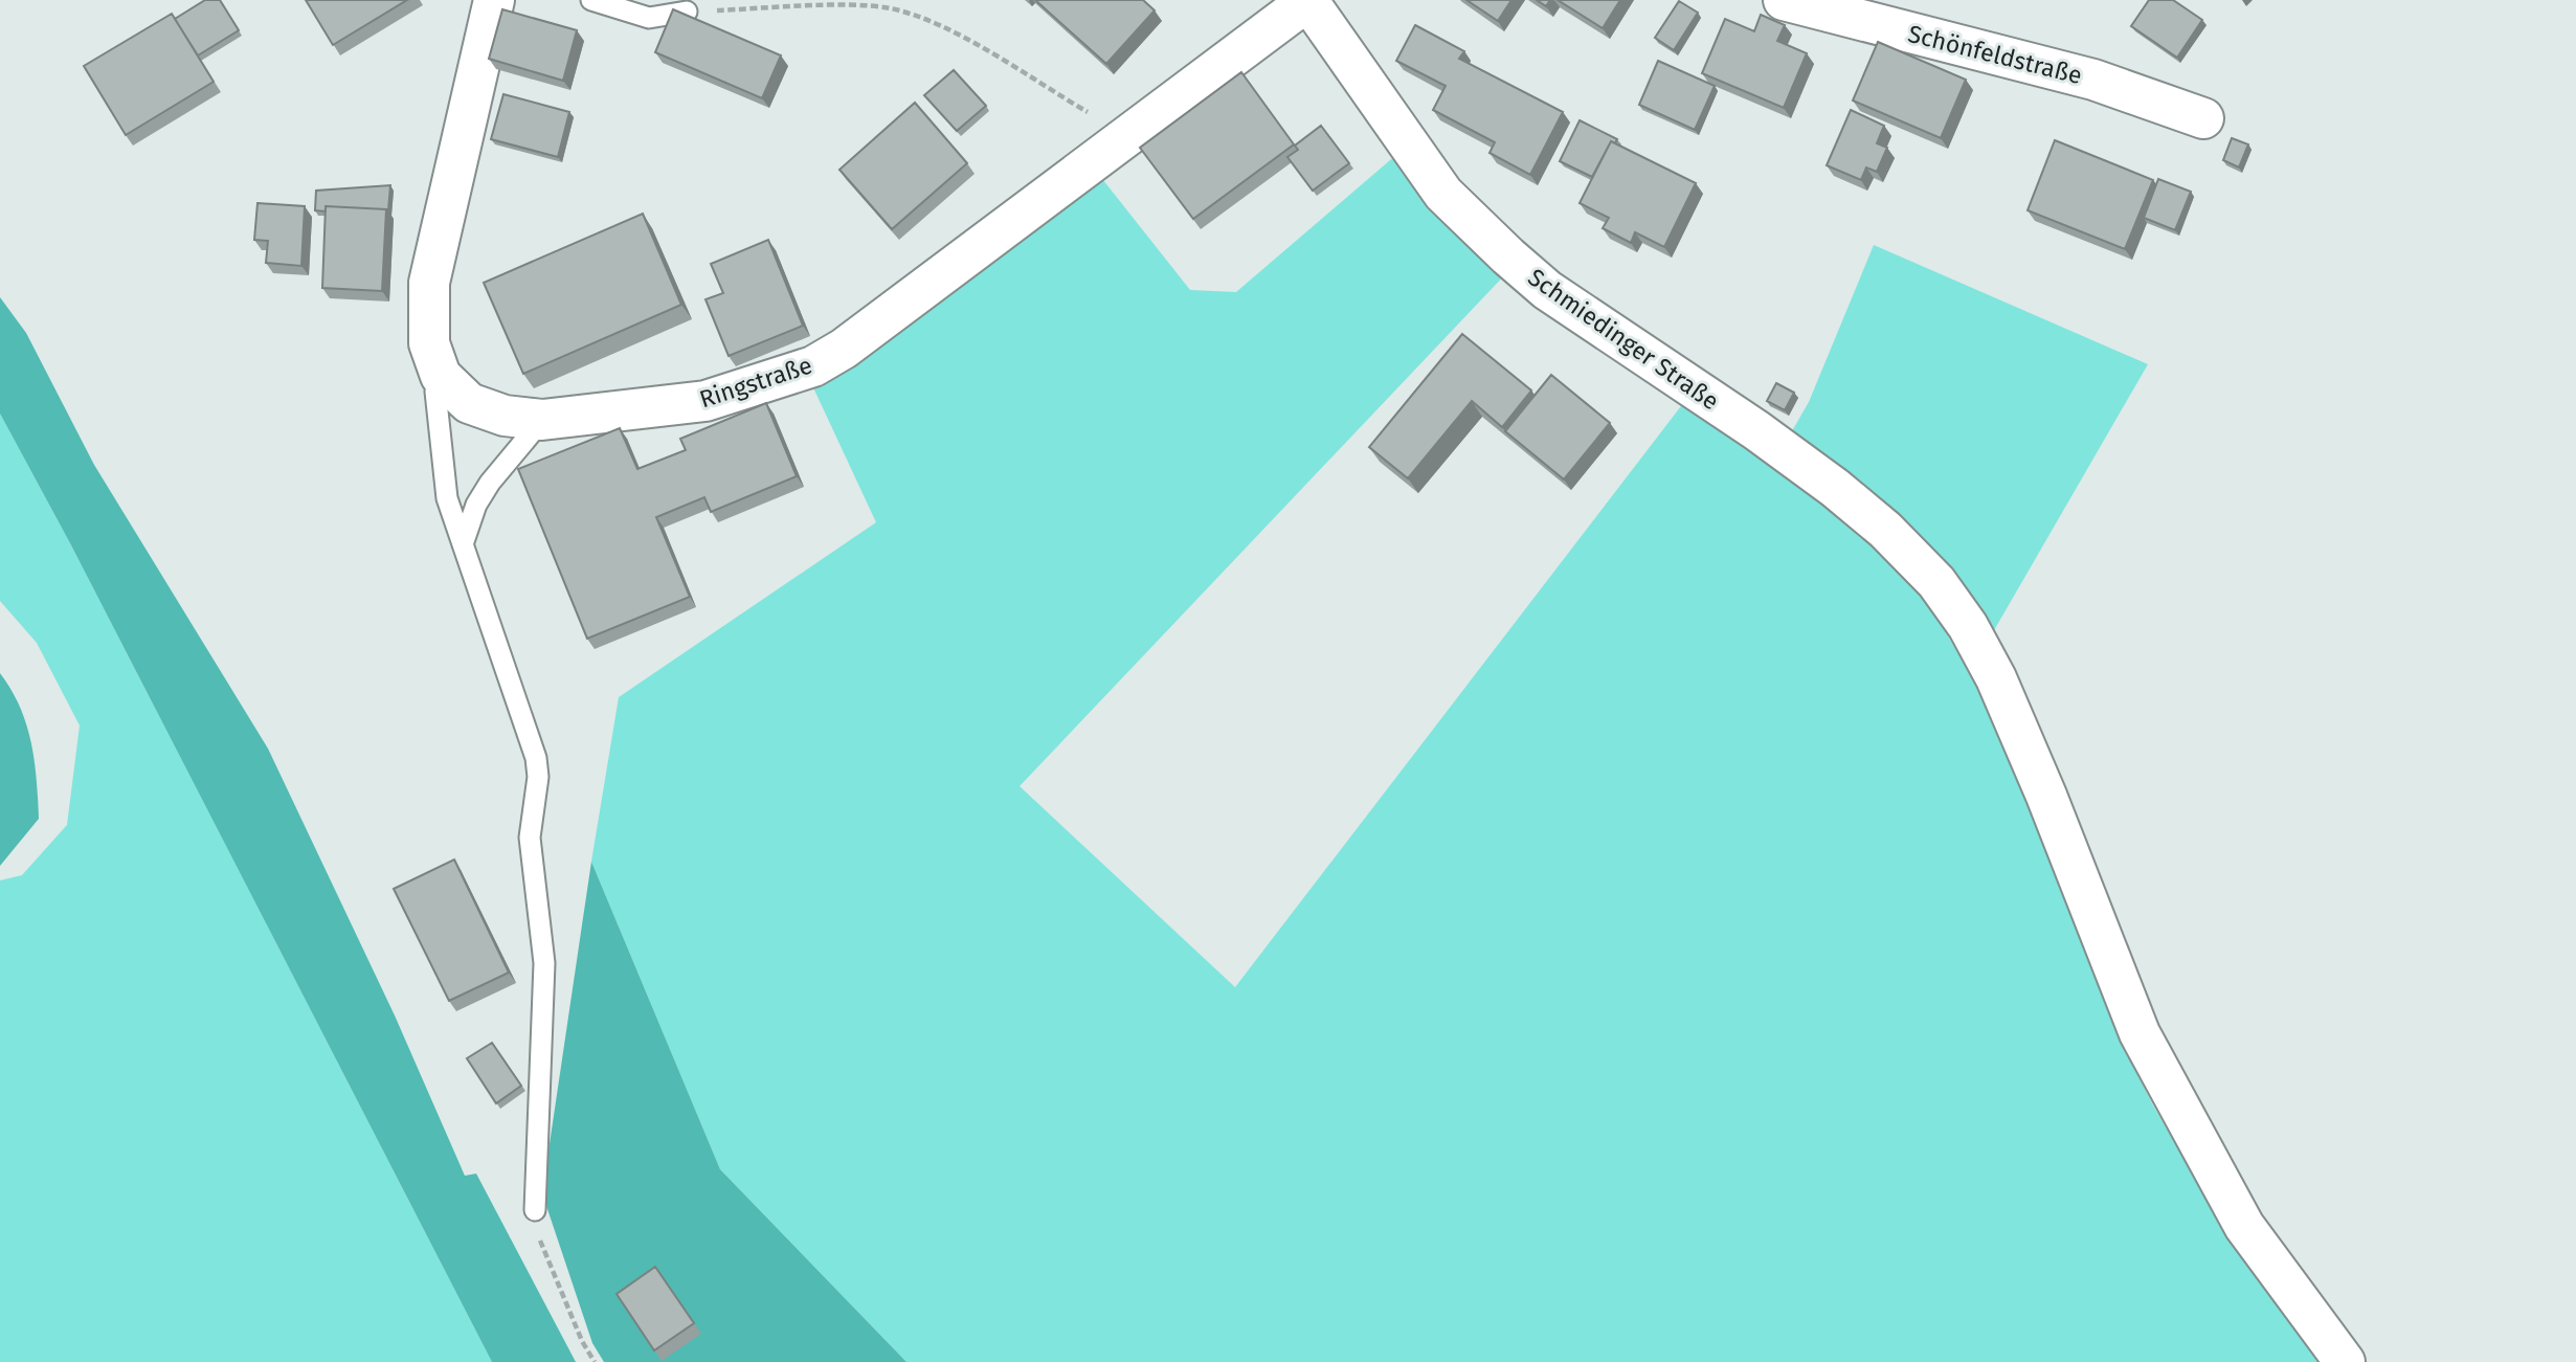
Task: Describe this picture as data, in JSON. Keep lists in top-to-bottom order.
{
  "streets": {
    "street": ["Schönfeldstraße", "Schmiedinger Straße", "Ringstraße"]
  },
  "crossings": [
    ["Schmiedinger Straße", "Ringstraße"]
  ]
}
